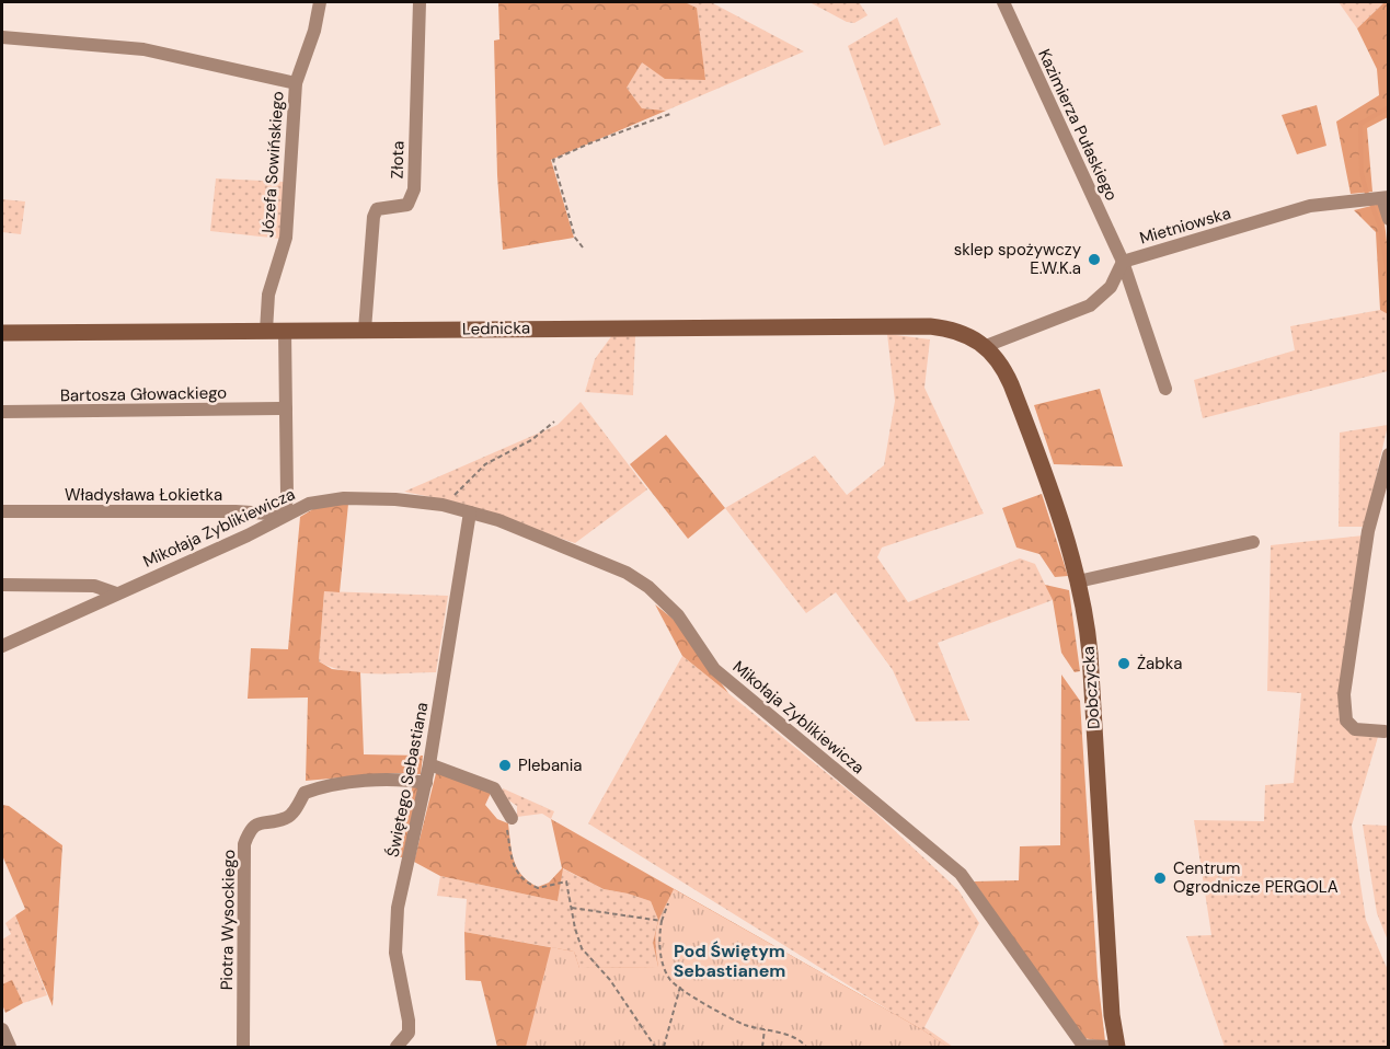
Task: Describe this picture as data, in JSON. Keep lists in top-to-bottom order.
{
  "streets": {
    "main road": ["Lednicka", "Dobczycka"],
    "street": [
      "Kazimierza Pułaskiego",
      "Złota",
      "Józefa Sowińskiego",
      "Mietniowska",
      "Bartosza Głowackiego",
      "Władysława Łokietka",
      "Mikołaja Zyblikiewicza",
      "Świętego Sebastiana",
      "Piotra Wysockiego"
    ]
  },
  "crossings": [
    ["Kazimierza Pułaskiego", "Mietniowska"],
    ["Złota", "Lednicka"],
    ["Józefa Sowińskiego", "Lednicka"],
    ["Mietniowska", "Lednicka"],
    ["Mietniowska", "Dobczycka"],
    ["Lednicka", "Dobczycka"],
    ["Władysława Łokietka", "Mikołaja Zyblikiewicza"],
    ["Mikołaja Zyblikiewicza", "Świętego Sebastiana"],
    ["Świętego Sebastiana", "Piotra Wysockiego"]
  ],
  "districts": ["Pod Świętym Sebastianem"],
  "places": [
    "sklep spożywczy E.W.K.a",
    "Żabka",
    "Plebania",
    "Centrum Ogrodnicze PERGOLA"
  ]
}
